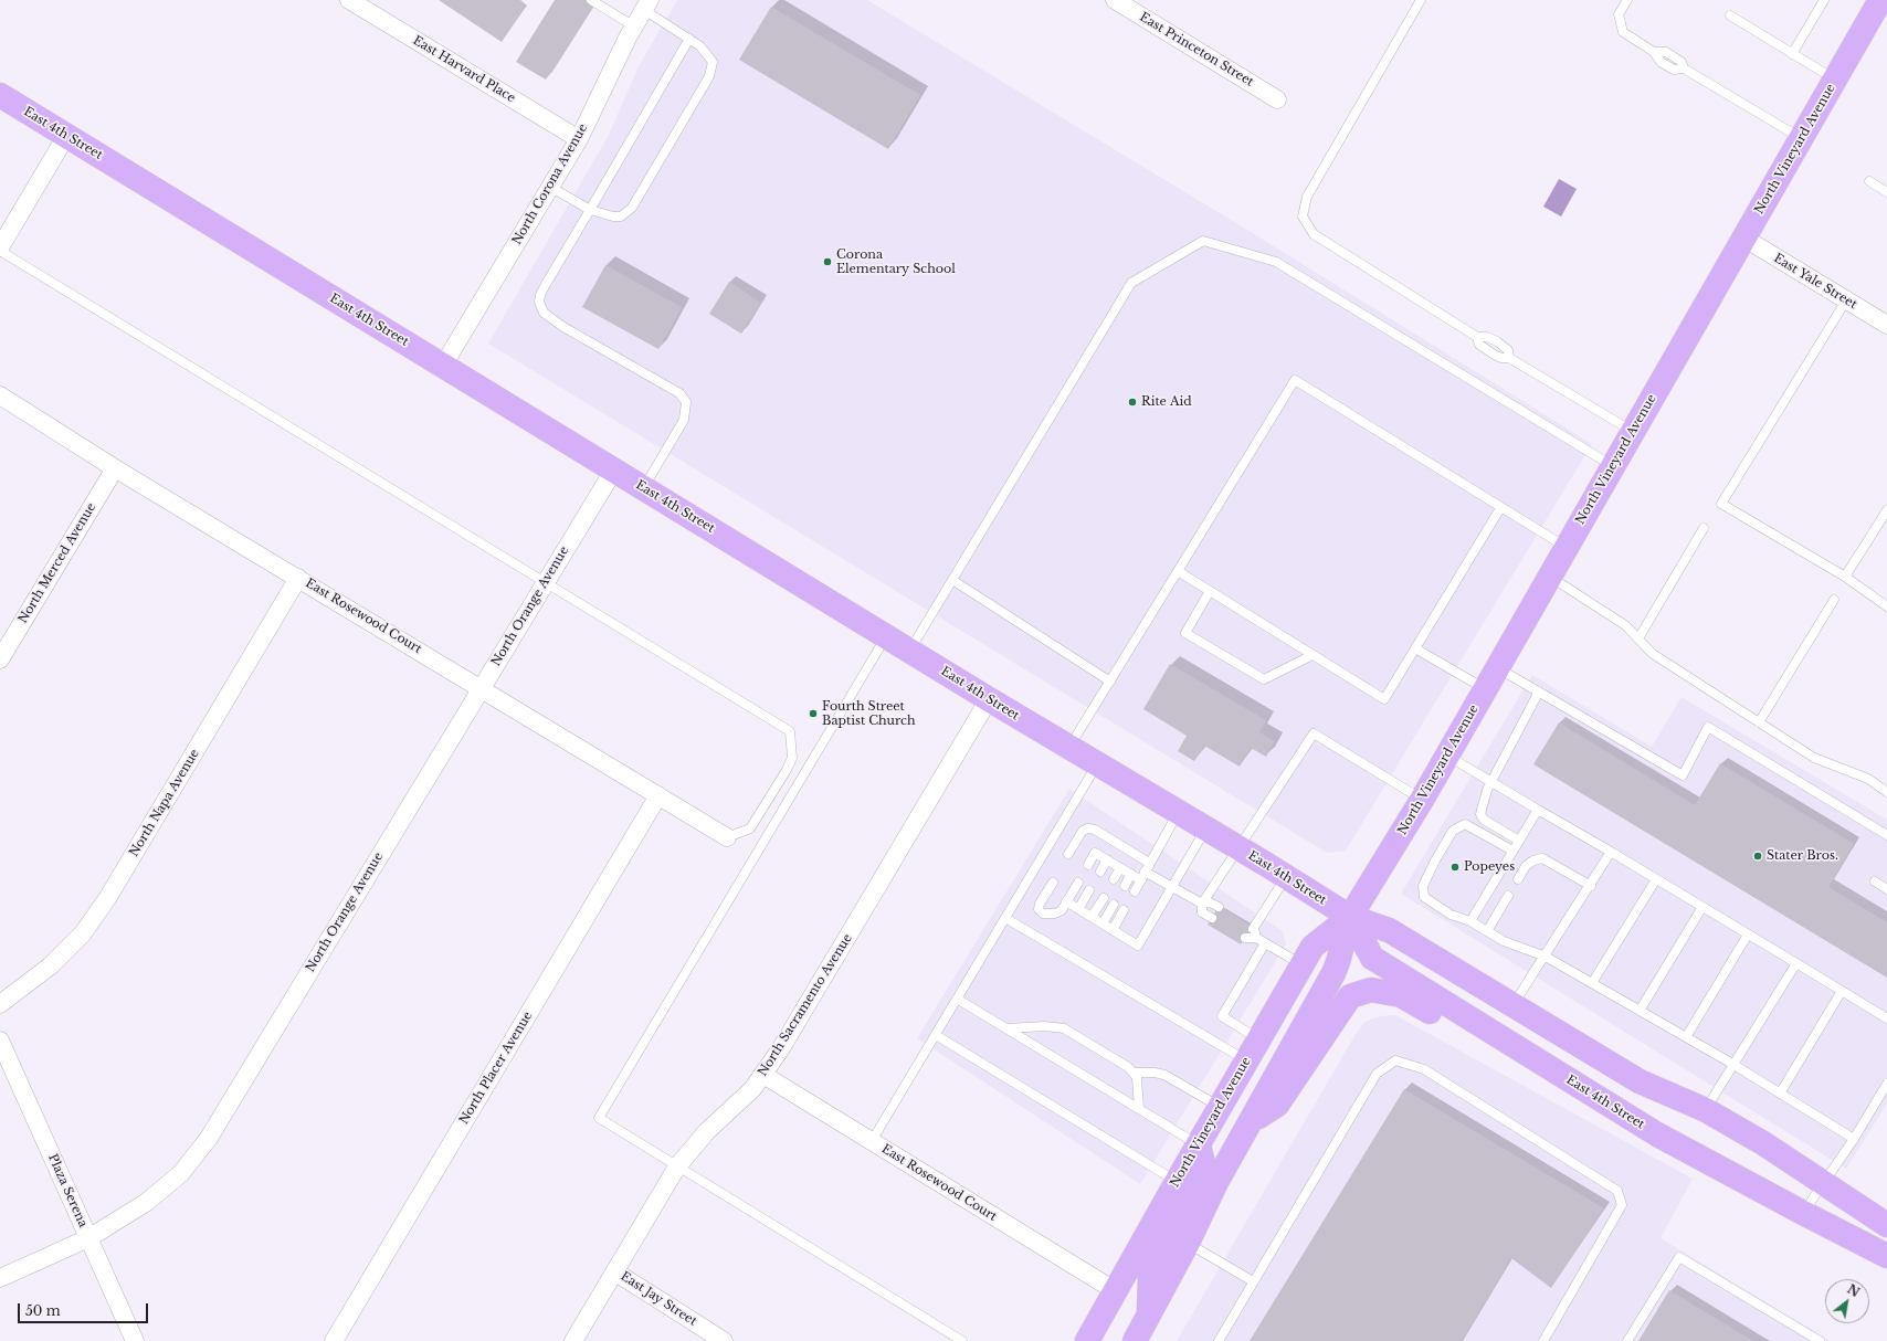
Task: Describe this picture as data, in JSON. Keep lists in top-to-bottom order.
{
  "streets": {
    "main road": ["East 4th Street", "North Vineyard Avenue"],
    "street": [
      "East Princeton Street",
      "East Harvard Place",
      "North Corona Avenue",
      "East Yale Street",
      "North Merced Avenue",
      "North Orange Avenue",
      "East Rosewood Court",
      "North Napa Avenue",
      "North Sacramento Avenue",
      "North Placer Avenue",
      "Plaza Serena",
      "East Jay Street"
    ]
  },
  "crossings": [
    ["East Harvard Place", "North Corona Avenue"],
    ["East 4th Street", "North Vineyard Avenue"],
    ["East 4th Street", "North Corona Avenue"],
    ["East 4th Street", "North Orange Avenue"],
    ["East 4th Street", "North Sacramento Avenue"],
    ["North Vineyard Avenue", "East Yale Street"],
    ["North Vineyard Avenue", "East Rosewood Court"],
    ["North Merced Avenue", "East Rosewood Court"],
    ["North Orange Avenue", "East Rosewood Court"],
    ["North Orange Avenue", "Plaza Serena"],
    ["East Rosewood Court", "North Napa Avenue"],
    ["East Rosewood Court", "North Sacramento Avenue"],
    ["East Rosewood Court", "North Placer Avenue"],
    ["North Sacramento Avenue", "East Jay Street"]
  ],
  "places": [
    "Corona Elementary School",
    "Rite Aid",
    "Fourth Street Baptist Church",
    "Stater Bros.",
    "Popeyes"
  ],
  "scale_bar": "50 m",
  "north": "top right"
}
